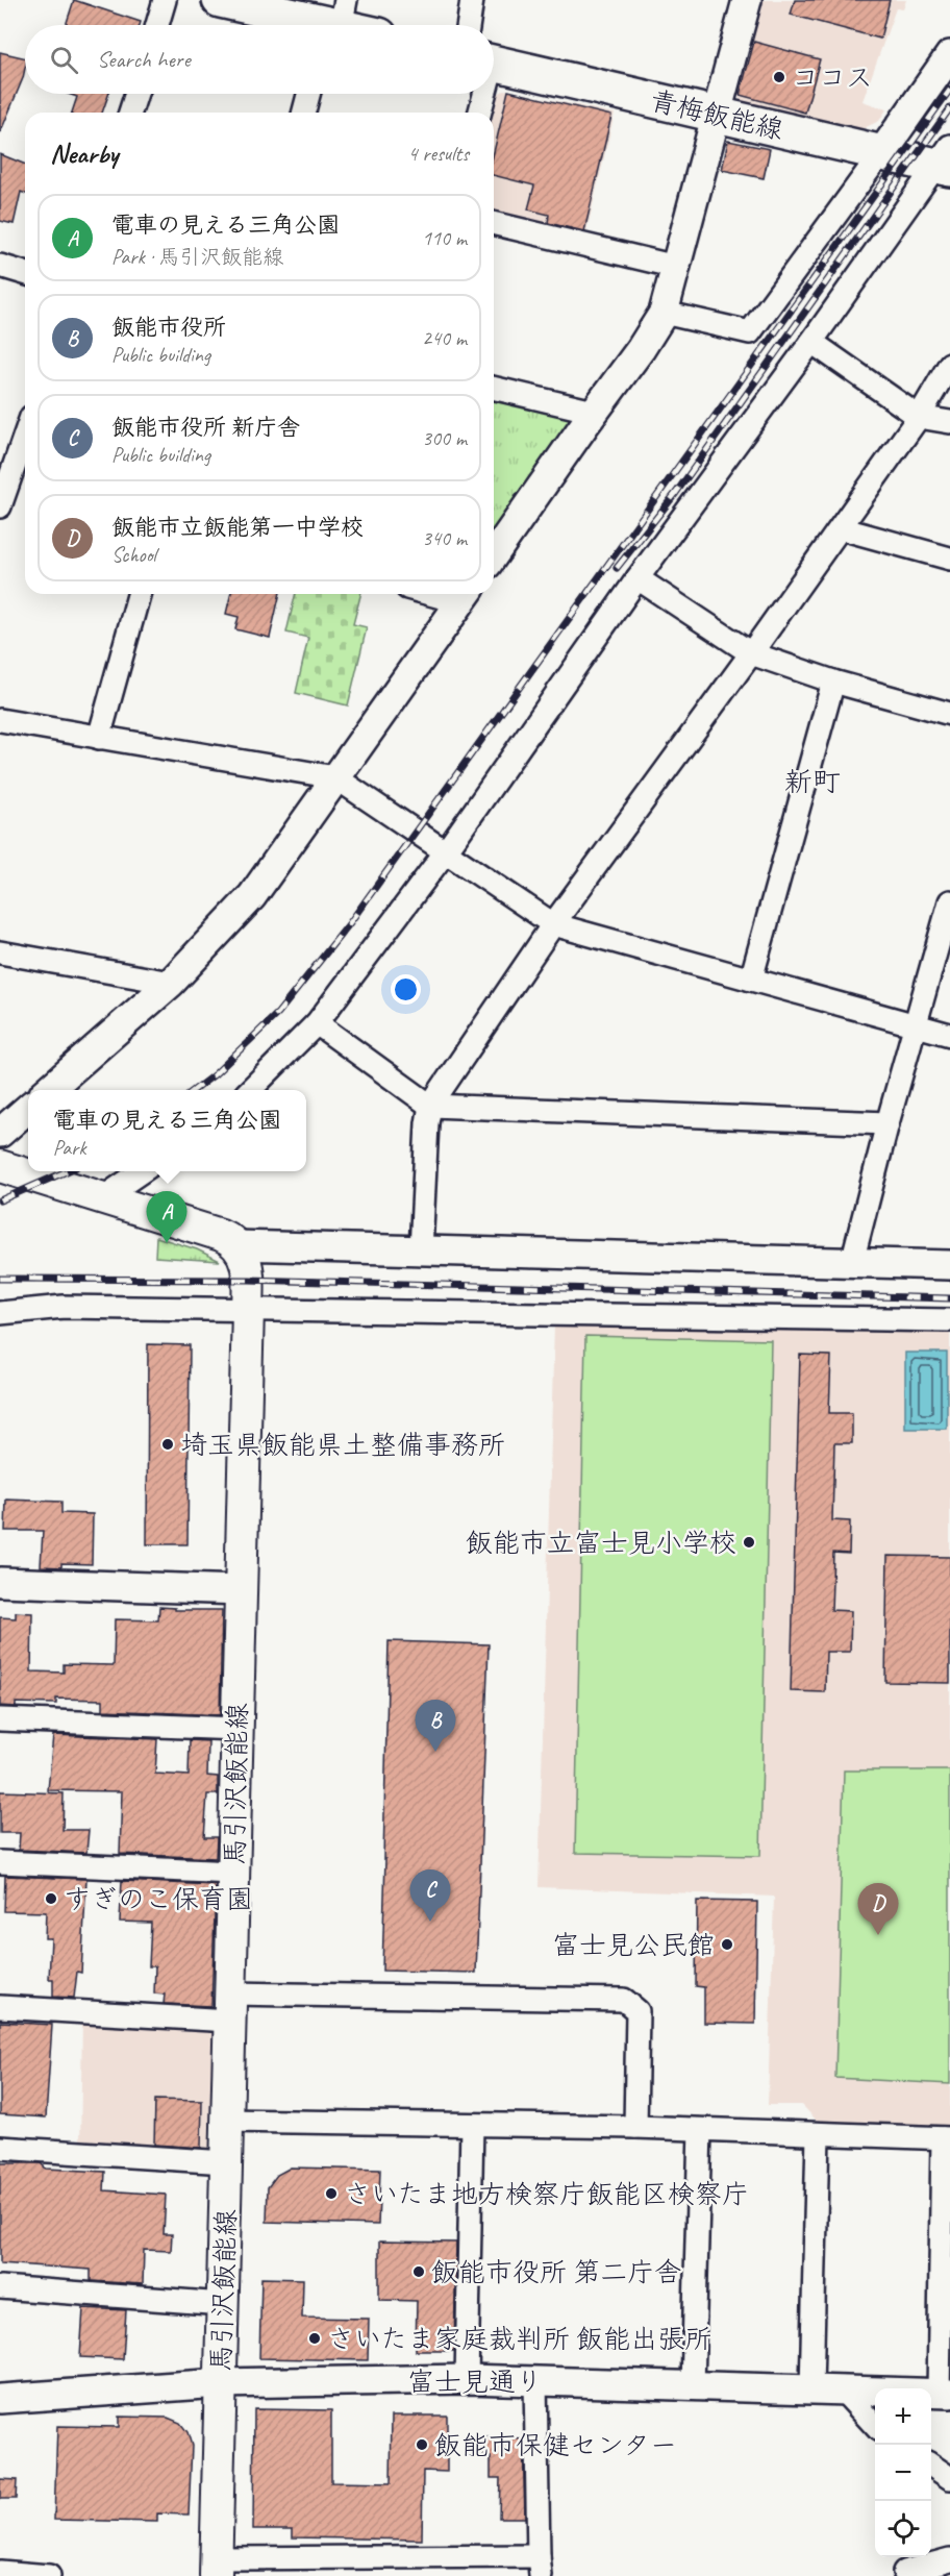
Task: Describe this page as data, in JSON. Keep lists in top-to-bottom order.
{
  "streets": {
    "main road": ["青梅飯能線", "馬引沢飯能線"],
    "street": ["富士見通り"]
  },
  "crossings": [
    ["馬引沢飯能線", "富士見通り"]
  ],
  "districts": ["新町"],
  "places": [
    "ココス",
    "埼玉県飯能県土整備事務所",
    "飯能市立富士見小学校",
    "すぎのこ保育園",
    "富士見公民館",
    "さいたま地方検察庁飯能区検察庁",
    "飯能市役所 第二庁舎",
    "さいたま家庭裁判所 飯能出張所",
    "飯能市保健センター"
  ],
  "page": {
    "search": "Search here",
    "heading": ["Nearby", "4 results"],
    "list": [
      {
        "mark": "A",
        "name": "電車の見える三角公園",
        "note": "Park · 馬引沢飯能線",
        "value": "110 m"
      },
      {
        "mark": "B",
        "name": "飯能市役所",
        "note": "Public building",
        "value": "240 m"
      },
      {
        "mark": "C",
        "name": "飯能市役所 新庁舎",
        "note": "Public building",
        "value": "300 m"
      },
      {
        "mark": "D",
        "name": "飯能市立飯能第一中学校",
        "note": "School",
        "value": "340 m"
      }
    ],
    "popup": ["電車の見える三角公園", "Park"],
    "pins": [
      "A",
      "B",
      "C",
      "D"
    ],
    "map_buttons": ["+", "−"]
  }
}
